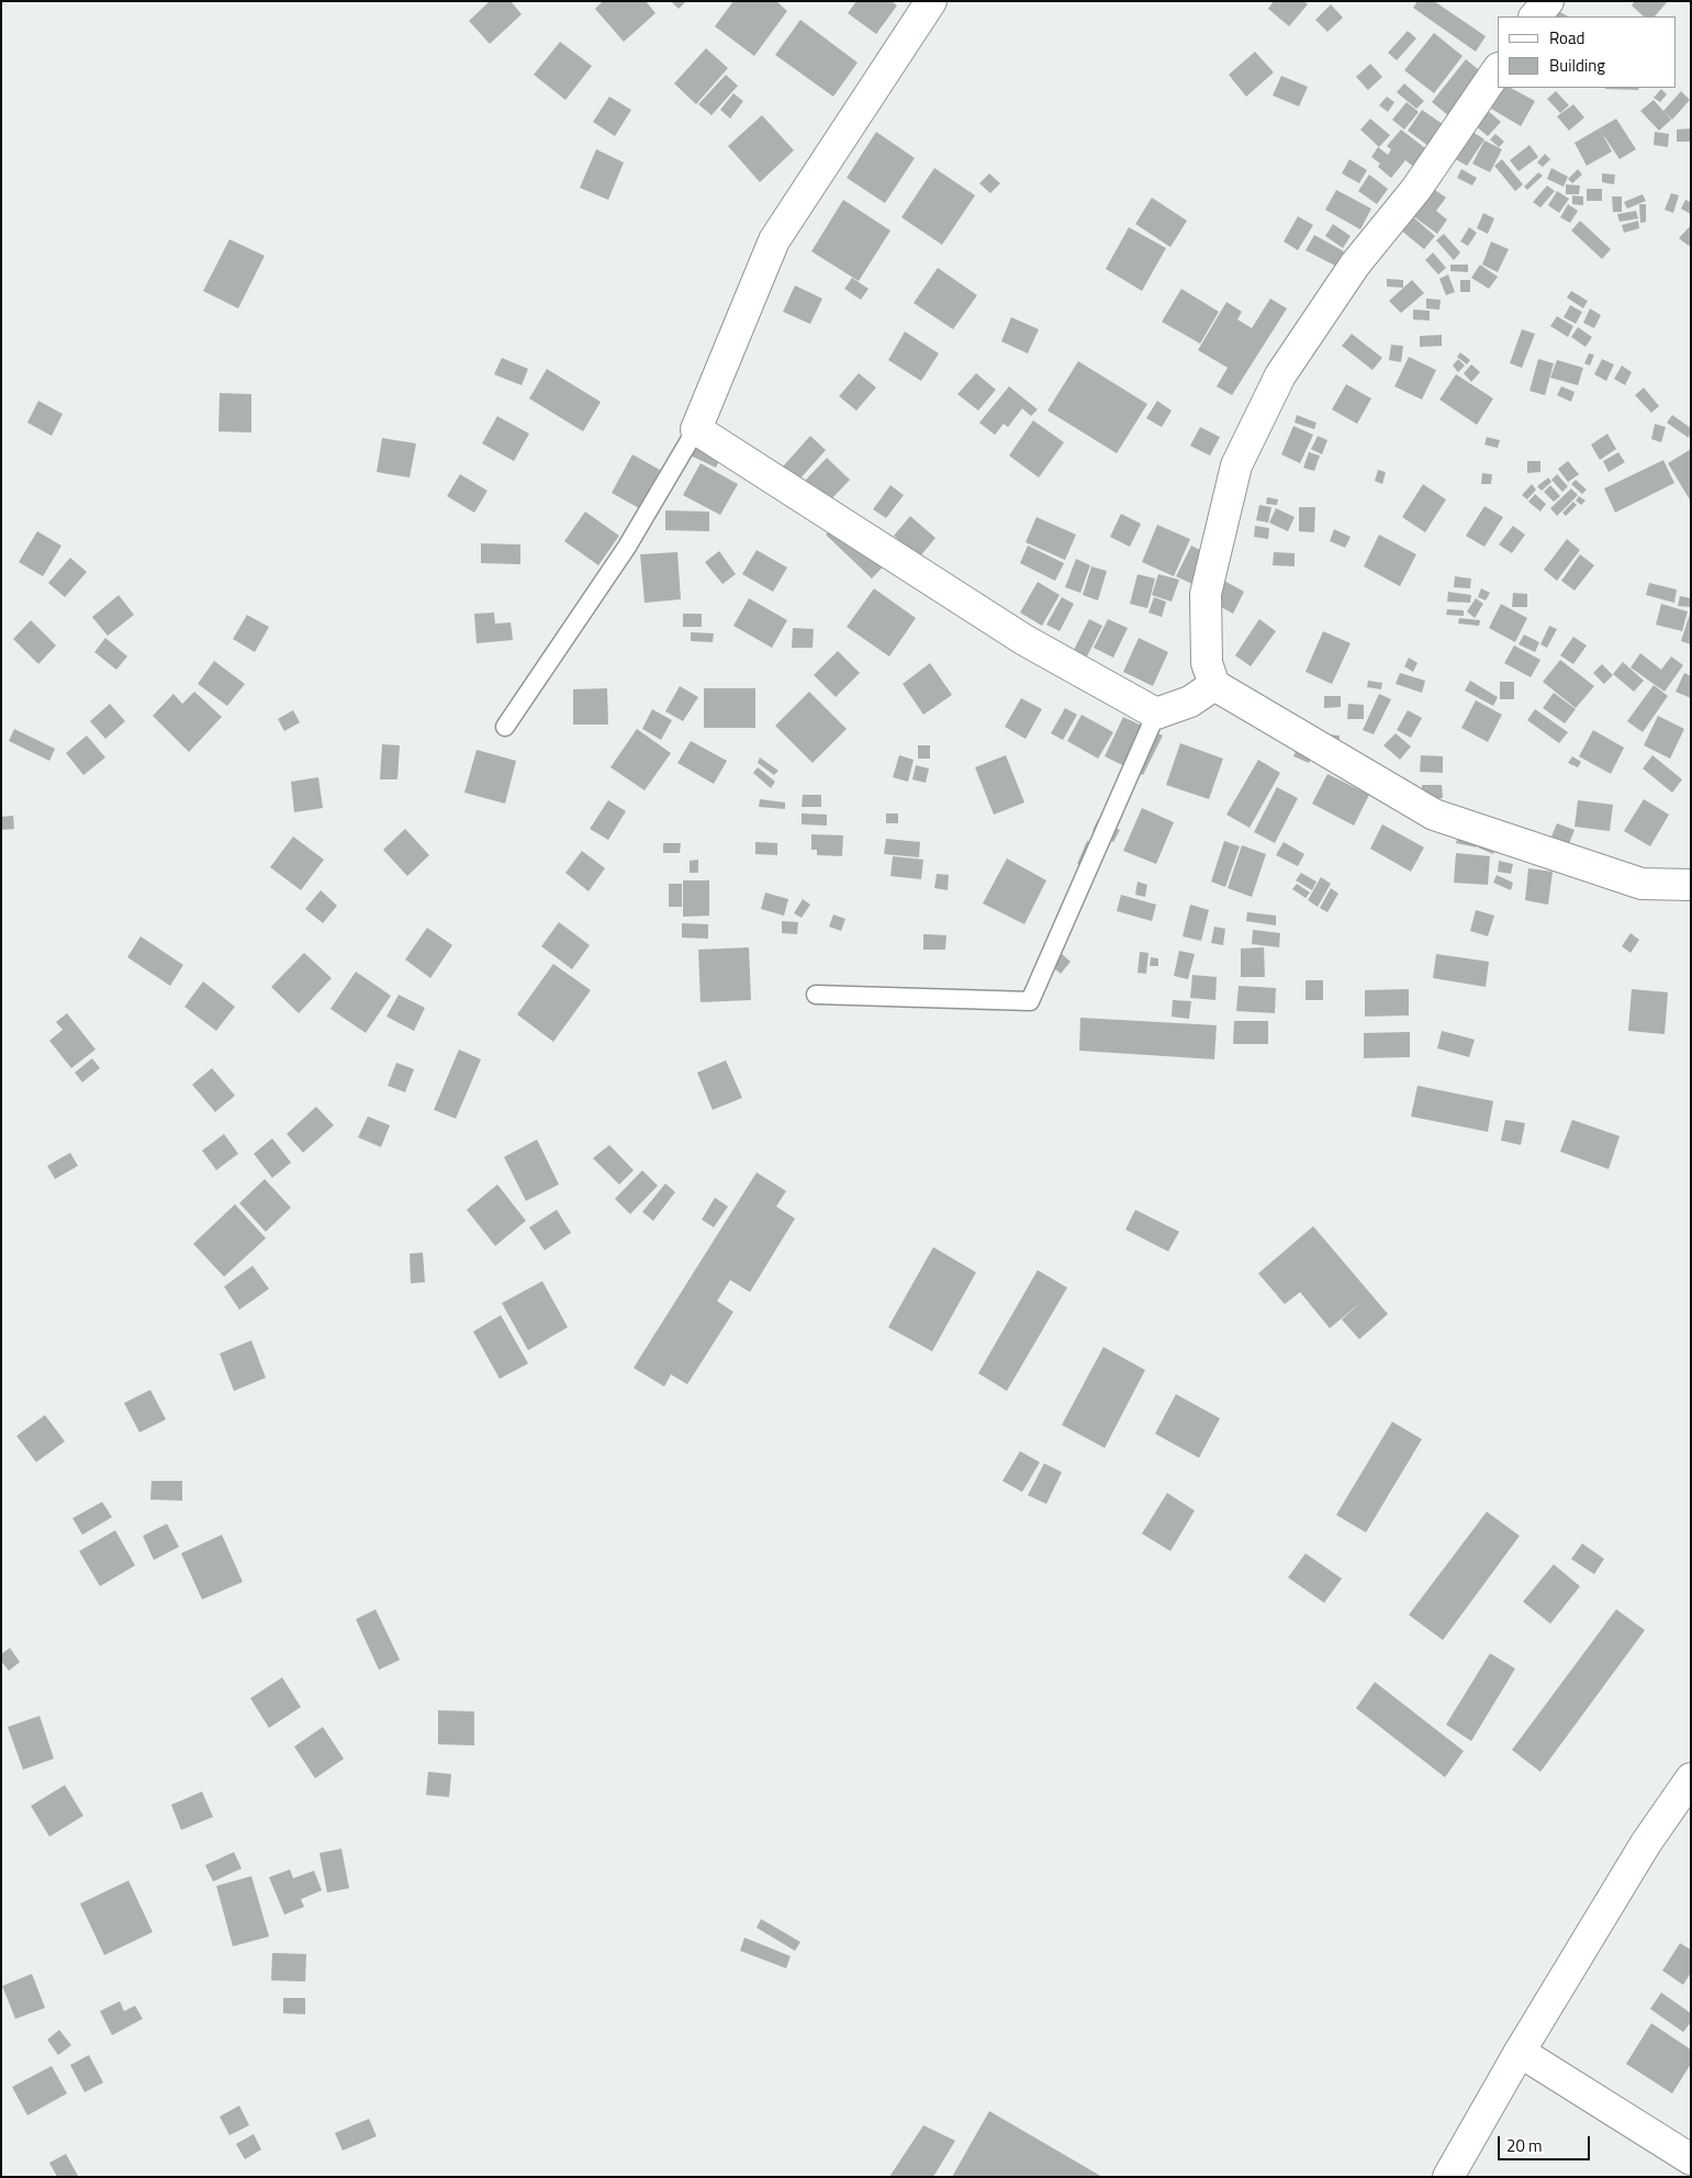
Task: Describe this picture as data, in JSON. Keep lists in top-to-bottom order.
{
  "legend": ["Road", "Building"],
  "scale_bar": "20 m"
}
